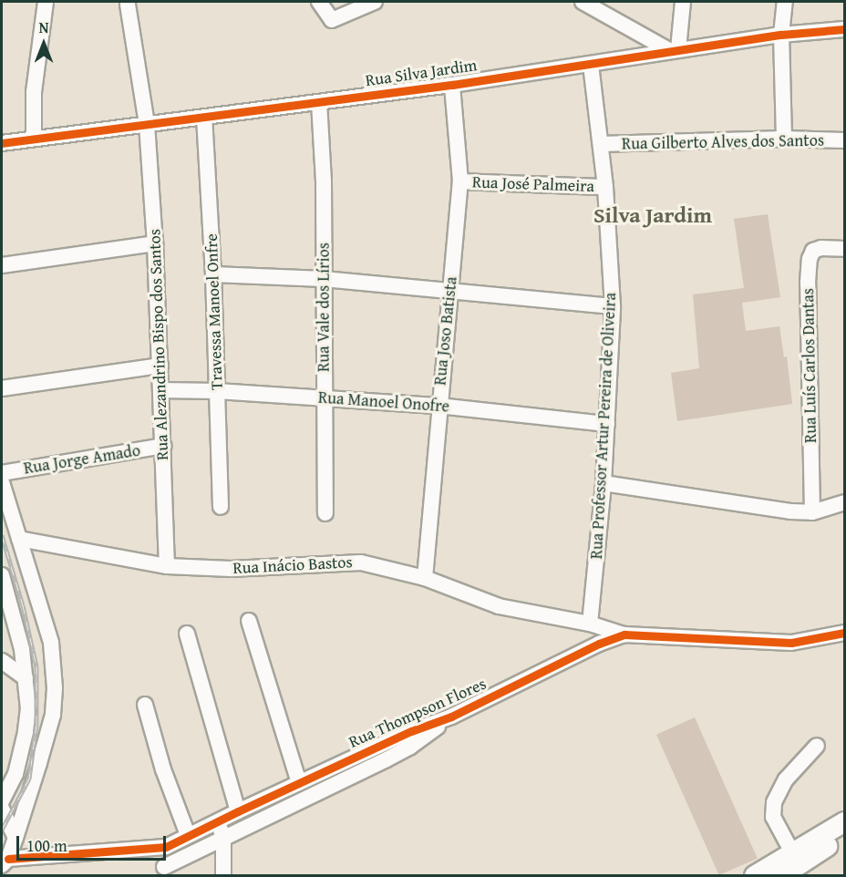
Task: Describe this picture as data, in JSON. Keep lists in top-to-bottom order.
{
  "streets": {
    "street": [
      "Rua Silva Jardim",
      "Rua Gilberto Alves dos Santos",
      "Rua José Palmeira",
      "Rua Vale dos Lírios",
      "Travessa Manoel Onfre",
      "Rua Joso Batista",
      "Rua Alezandrino Bispo dos Santos",
      "Rua Luís Carlos Dantas",
      "Rua Manoel Onofre",
      "Rua Professor Artur Pereira de Oliveira",
      "Rua Jorge Amado",
      "Rua Inácio Bastos",
      "Rua Thompson Flores"
    ]
  },
  "crossings": [
    ["Rua Silva Jardim", "Rua Vale dos Lírios"],
    ["Rua Silva Jardim", "Travessa Manoel Onfre"],
    ["Rua Silva Jardim", "Rua Joso Batista"],
    ["Rua Silva Jardim", "Rua Alezandrino Bispo dos Santos"],
    ["Rua Silva Jardim", "Rua Professor Artur Pereira de Oliveira"],
    ["Rua Gilberto Alves dos Santos", "Rua Professor Artur Pereira de Oliveira"],
    ["Rua José Palmeira", "Rua Joso Batista"],
    ["Rua José Palmeira", "Rua Professor Artur Pereira de Oliveira"],
    ["Rua Vale dos Lírios", "Rua Manoel Onofre"],
    ["Travessa Manoel Onfre", "Rua Manoel Onofre"],
    ["Rua Joso Batista", "Rua Manoel Onofre"],
    ["Rua Joso Batista", "Rua Inácio Bastos"],
    ["Rua Alezandrino Bispo dos Santos", "Rua Manoel Onofre"],
    ["Rua Alezandrino Bispo dos Santos", "Rua Jorge Amado"],
    ["Rua Alezandrino Bispo dos Santos", "Rua Inácio Bastos"],
    ["Rua Manoel Onofre", "Rua Professor Artur Pereira de Oliveira"],
    ["Rua Professor Artur Pereira de Oliveira", "Rua Inácio Bastos"],
    ["Rua Inácio Bastos", "Rua Thompson Flores"]
  ],
  "districts": ["Silva Jardim"],
  "scale_bar": "100 m",
  "north": "top"
}
